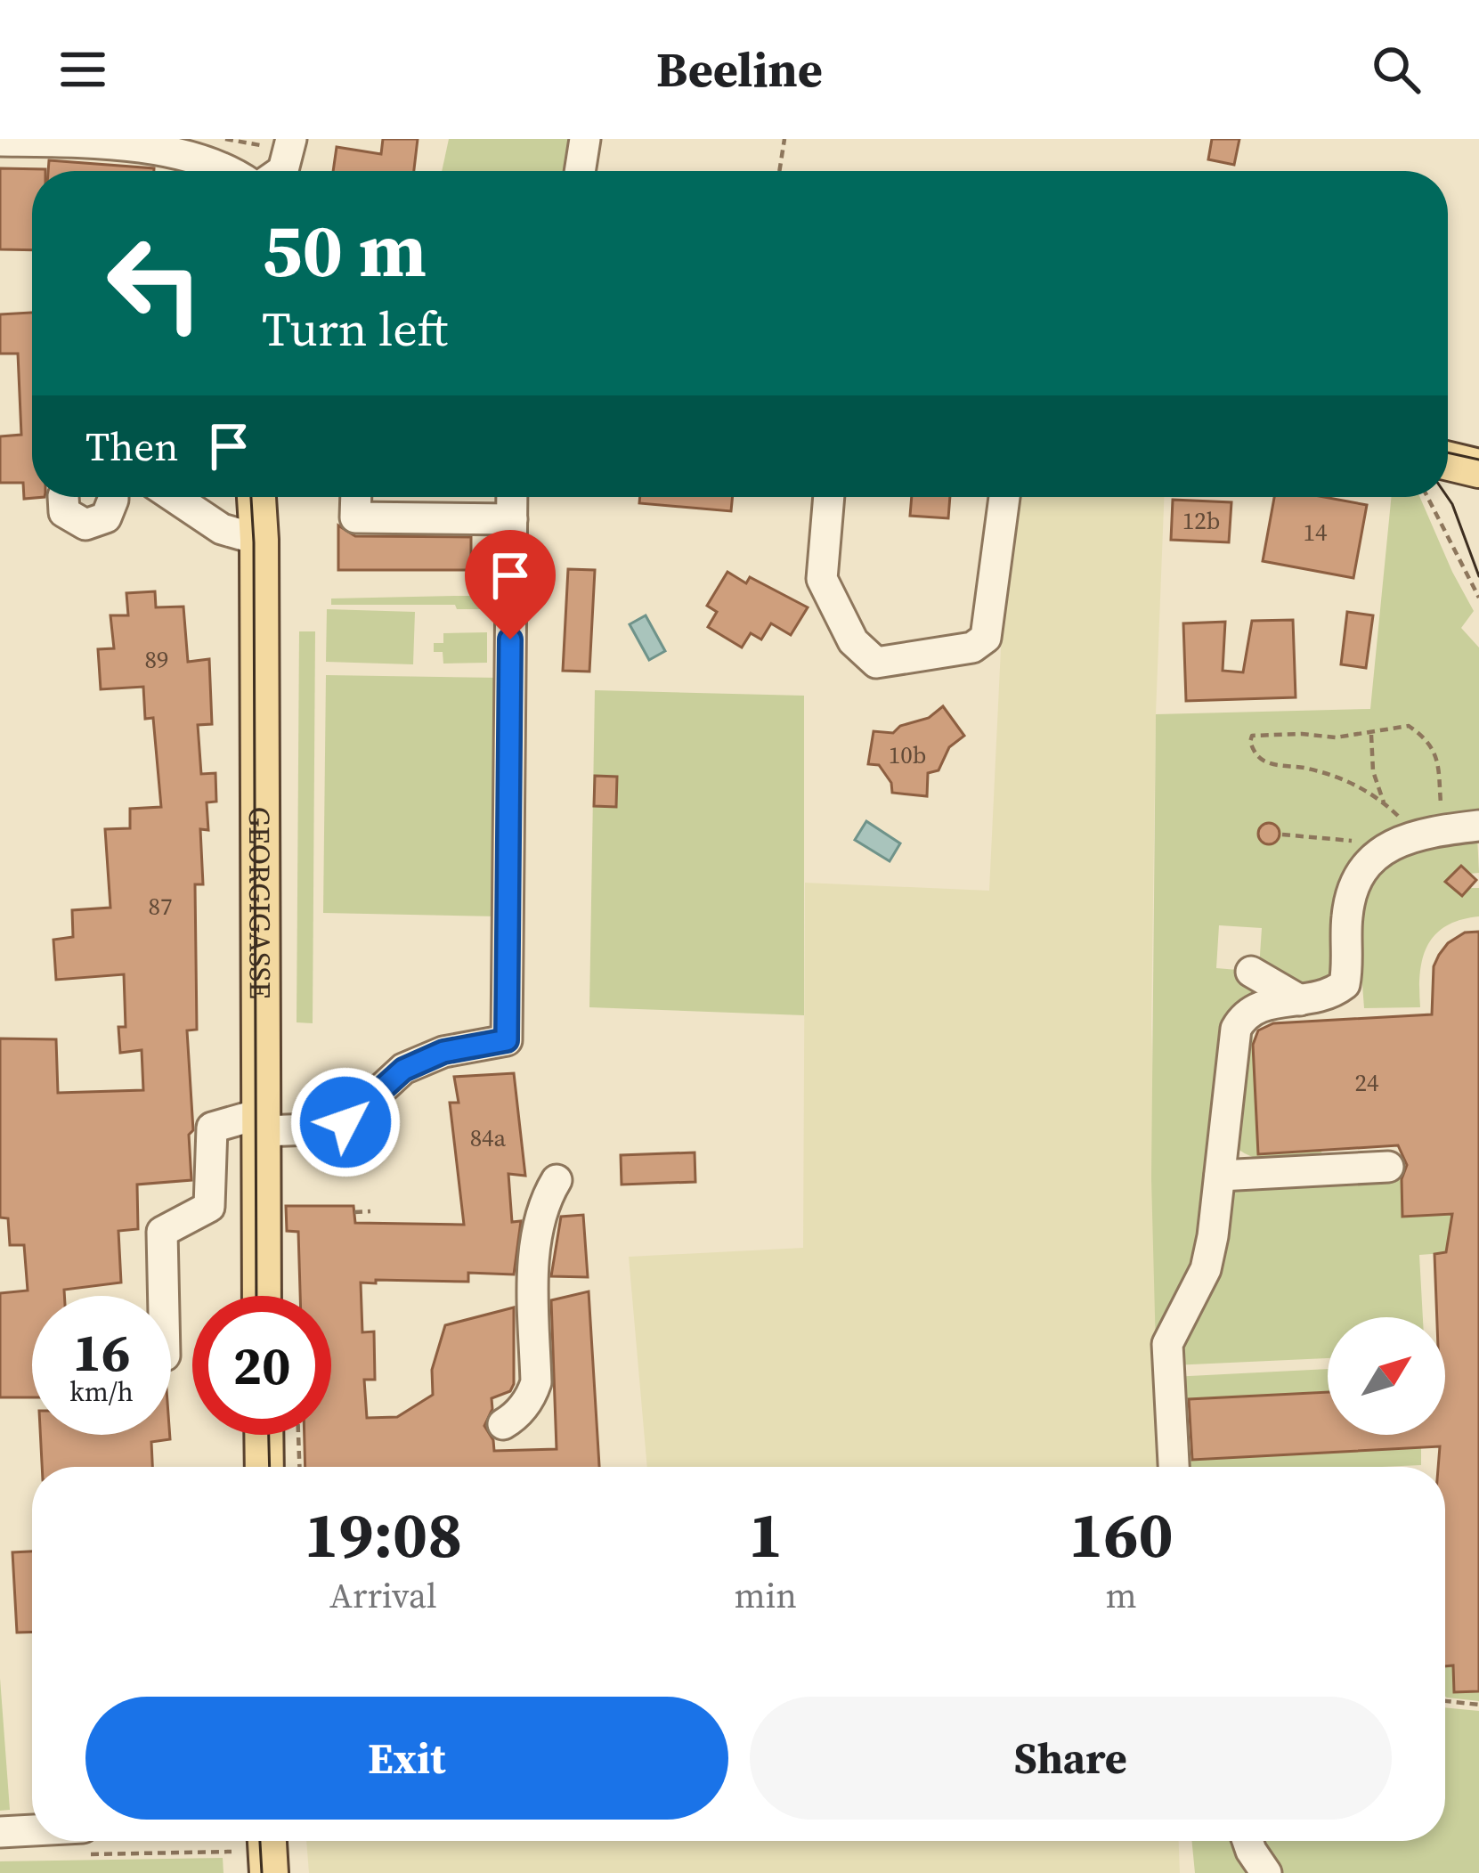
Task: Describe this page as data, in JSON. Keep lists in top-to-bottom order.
{
  "streets": {
    "main road": ["GEORGIGASSE"]
  },
  "house_numbers": [
    "12b",
    "14",
    "89",
    "10b",
    "87",
    "24",
    "84a"
  ],
  "north": "top right",
  "page": {
    "header": "Beeline",
    "turn": ["50 m", "Turn left"],
    "then": "Then",
    "speed": "16 km/h",
    "limit": "20",
    "eta": [
      "19:08",
      "Arrival",
      "1",
      "min",
      "160",
      "m"
    ],
    "buttons": ["Exit", "Share"]
  }
}
